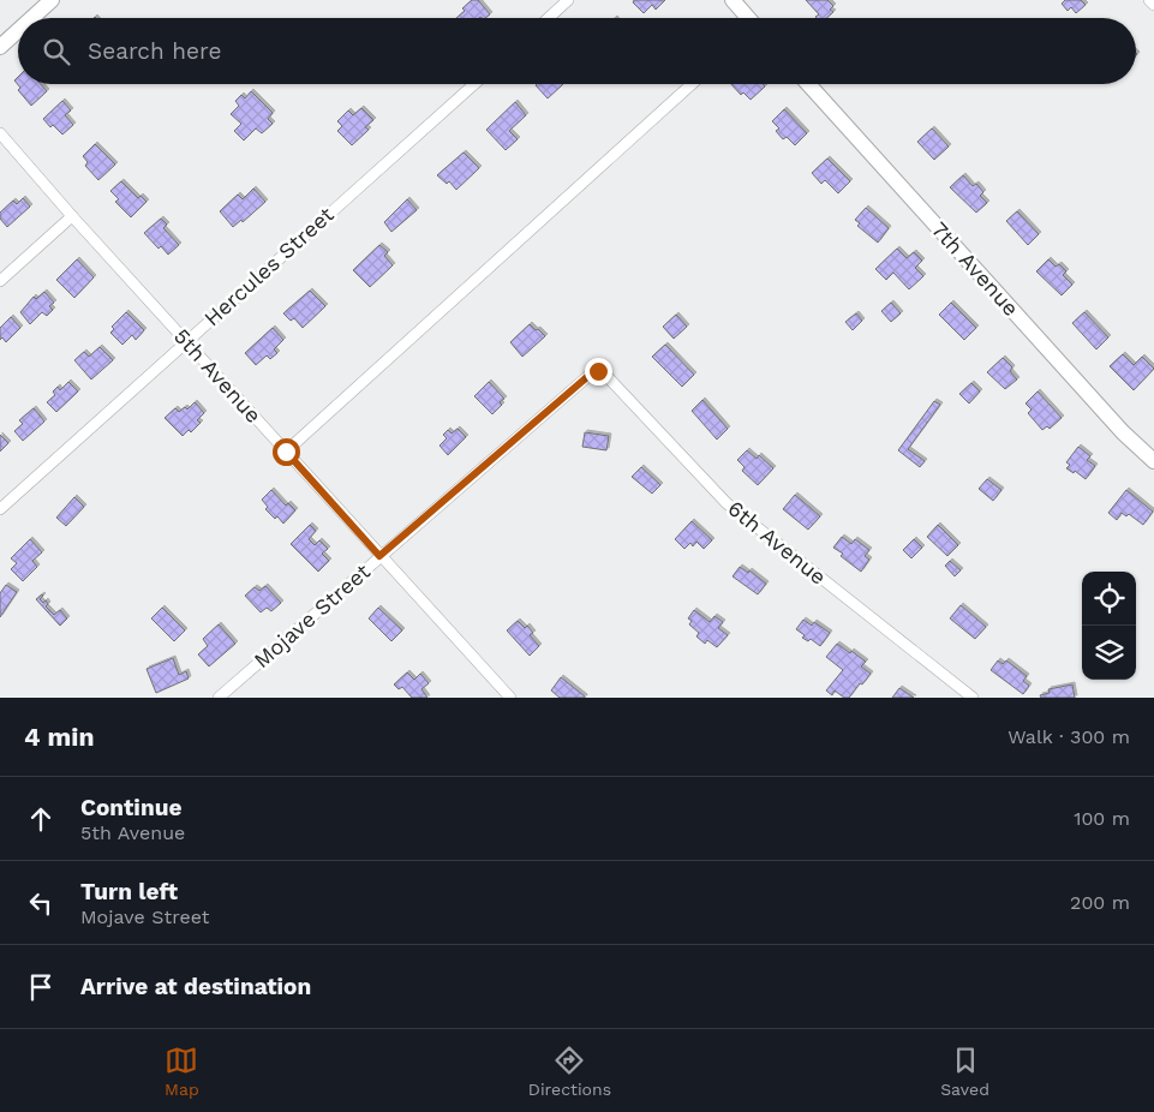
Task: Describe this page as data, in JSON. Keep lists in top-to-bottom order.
{
  "streets": {
    "street": [
      "Hercules Street",
      "7th Avenue",
      "5th Avenue",
      "6th Avenue",
      "Mojave Street"
    ]
  },
  "crossings": [
    ["Hercules Street", "5th Avenue"],
    ["5th Avenue", "Mojave Street"],
    ["6th Avenue", "Mojave Street"]
  ],
  "page": {
    "search": "Search here",
    "heading": ["4 min", "Walk · 300 m"],
    "list": [
      ["Continue", "5th Avenue", "100 m"],
      ["Turn left", "Mojave Street", "200 m"],
      "Arrive at destination"
    ],
    "nav": ["Map", "Directions", "Saved"]
  }
}
